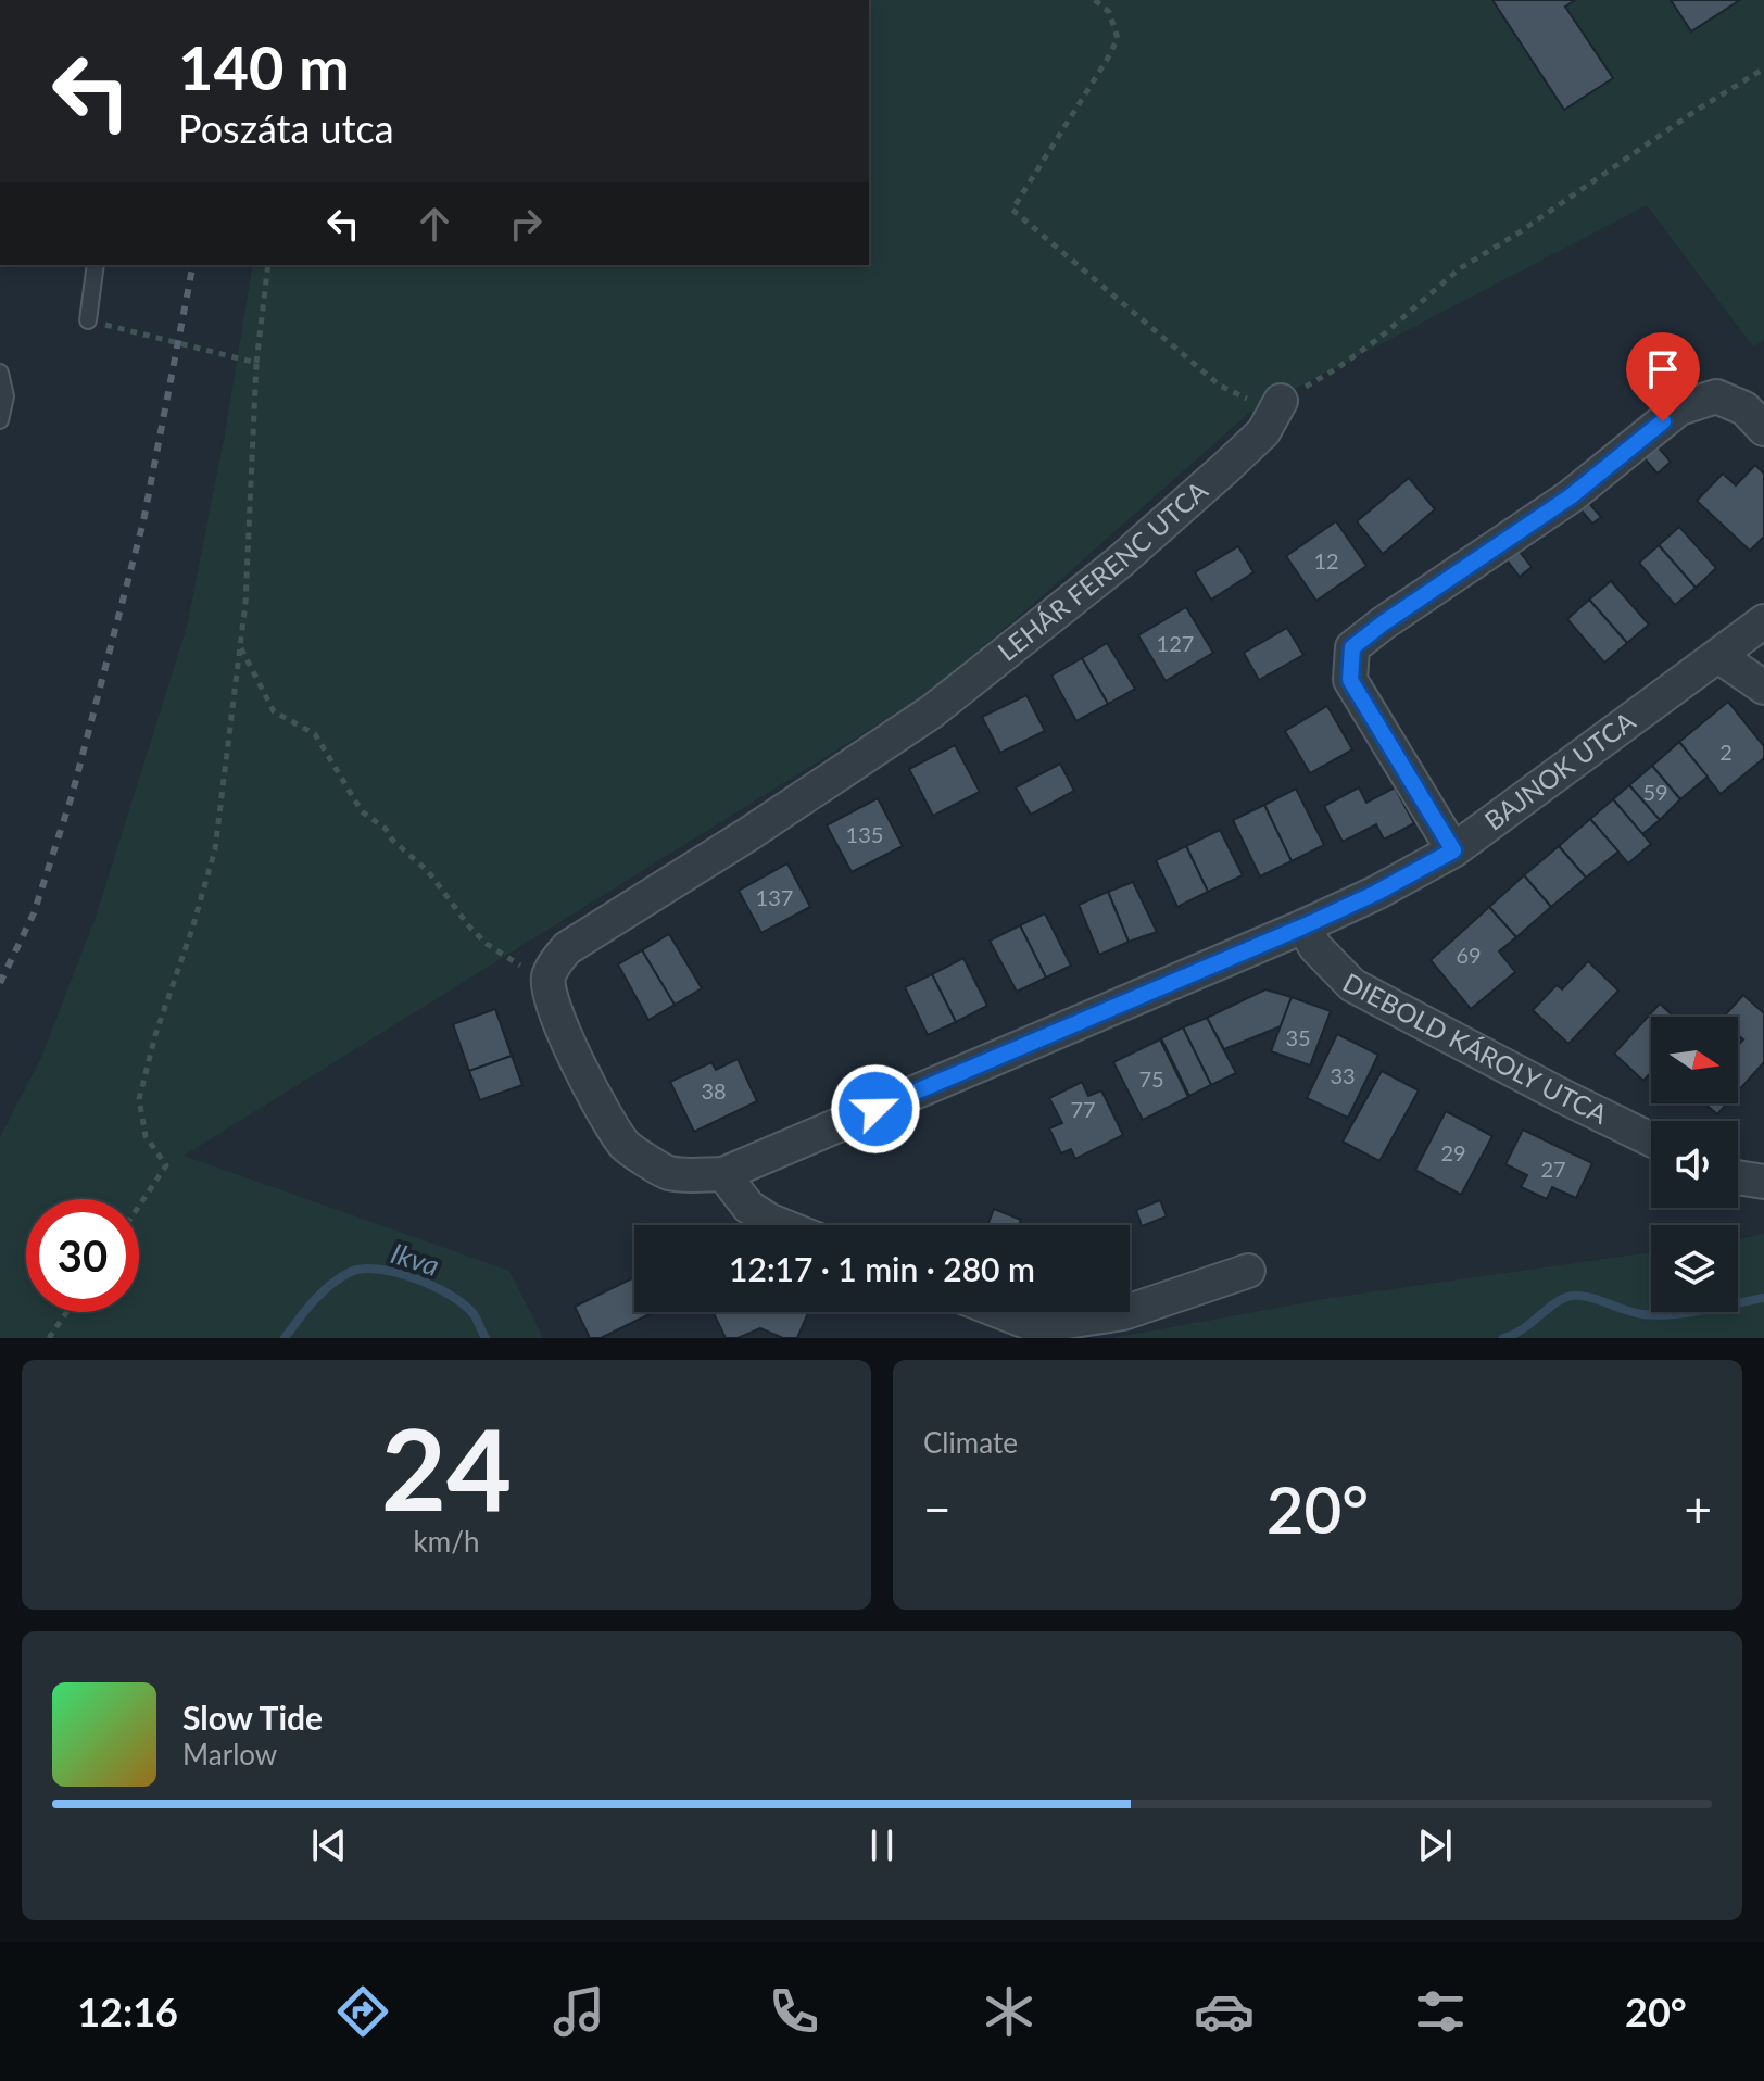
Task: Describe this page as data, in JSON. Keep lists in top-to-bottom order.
{
  "streets": {
    "street": ["LEHÁR FERENC UTCA", "BAJNOK UTCA", "DIEBOLD KÁROLY UTCA"]
  },
  "crossings": [
    ["LEHÁR FERENC UTCA", "BAJNOK UTCA"],
    ["BAJNOK UTCA", "DIEBOLD KÁROLY UTCA"]
  ],
  "water": ["Ikva"],
  "house_numbers": [
    "12",
    "127",
    "2",
    "59",
    "135",
    "137",
    "69",
    "35",
    "33",
    "75",
    "38",
    "77",
    "29",
    "27"
  ],
  "north": "right",
  "page": {
    "turn": ["140 m", "Poszáta utca"],
    "limit": "30",
    "trip": "12:17 · 1 min · 280 m",
    "tile": [
      ["24", "km/h"],
      "Climate"
    ],
    "heat": ["−", "20°", "+"],
    "song": ["Slow Tide", "Marlow"],
    "tabs": ["12:16", "20°"]
  }
}
